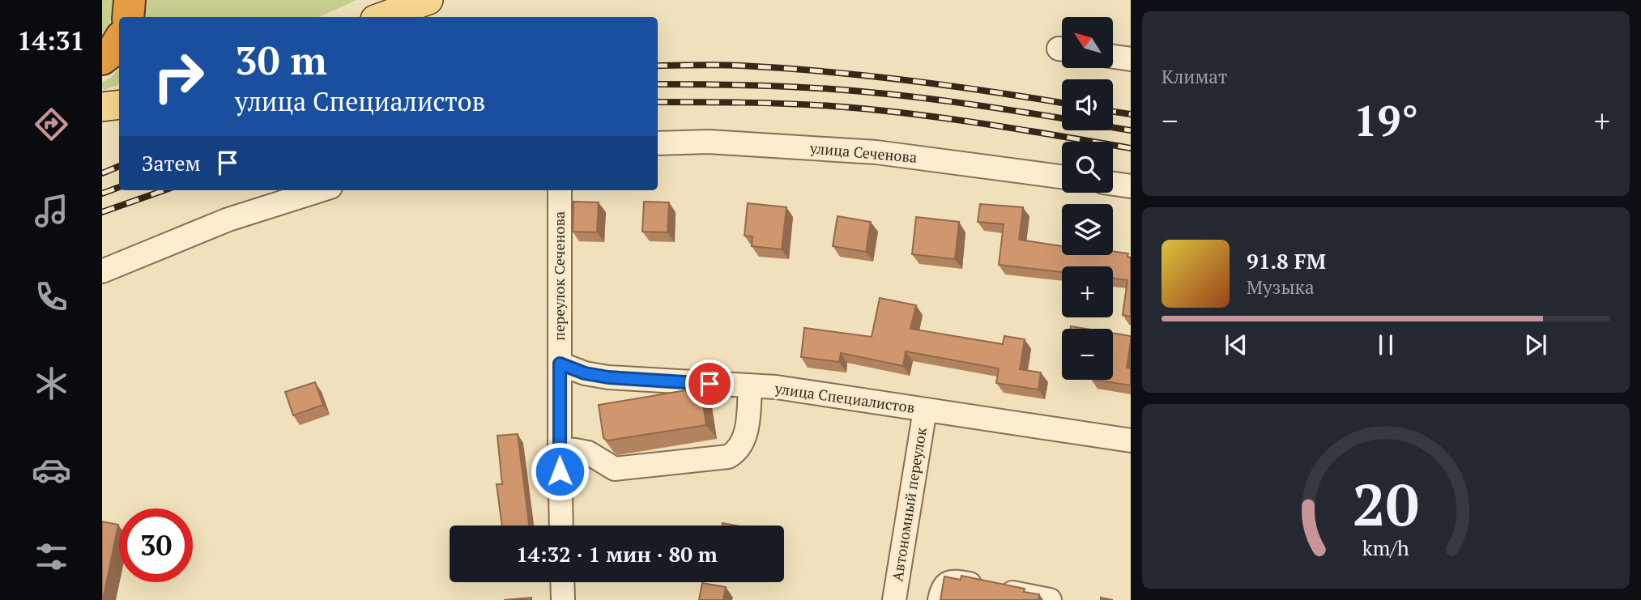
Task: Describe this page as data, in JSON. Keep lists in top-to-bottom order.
{
  "streets": {
    "street": [
      "улица Сеченова",
      "переулок Сеченова",
      "улица Специалистов",
      "Автономный переулок"
    ]
  },
  "crossings": [
    ["переулок Сеченова", "улица Специалистов"],
    ["улица Специалистов", "Автономный переулок"]
  ],
  "north": "top left",
  "page": {
    "tabs": "14:31",
    "tile": "Климат",
    "map_buttons": ["+", "−"],
    "turn": ["30 m", "улица Специалистов"],
    "heat": ["−", "19°", "+"],
    "then": "Затем",
    "song": ["91.8 FM", "Музыка"],
    "limit": "30",
    "trip": "14:32 · 1 мин · 80 m",
    "gauge": ["20", "km/h"]
  }
}
